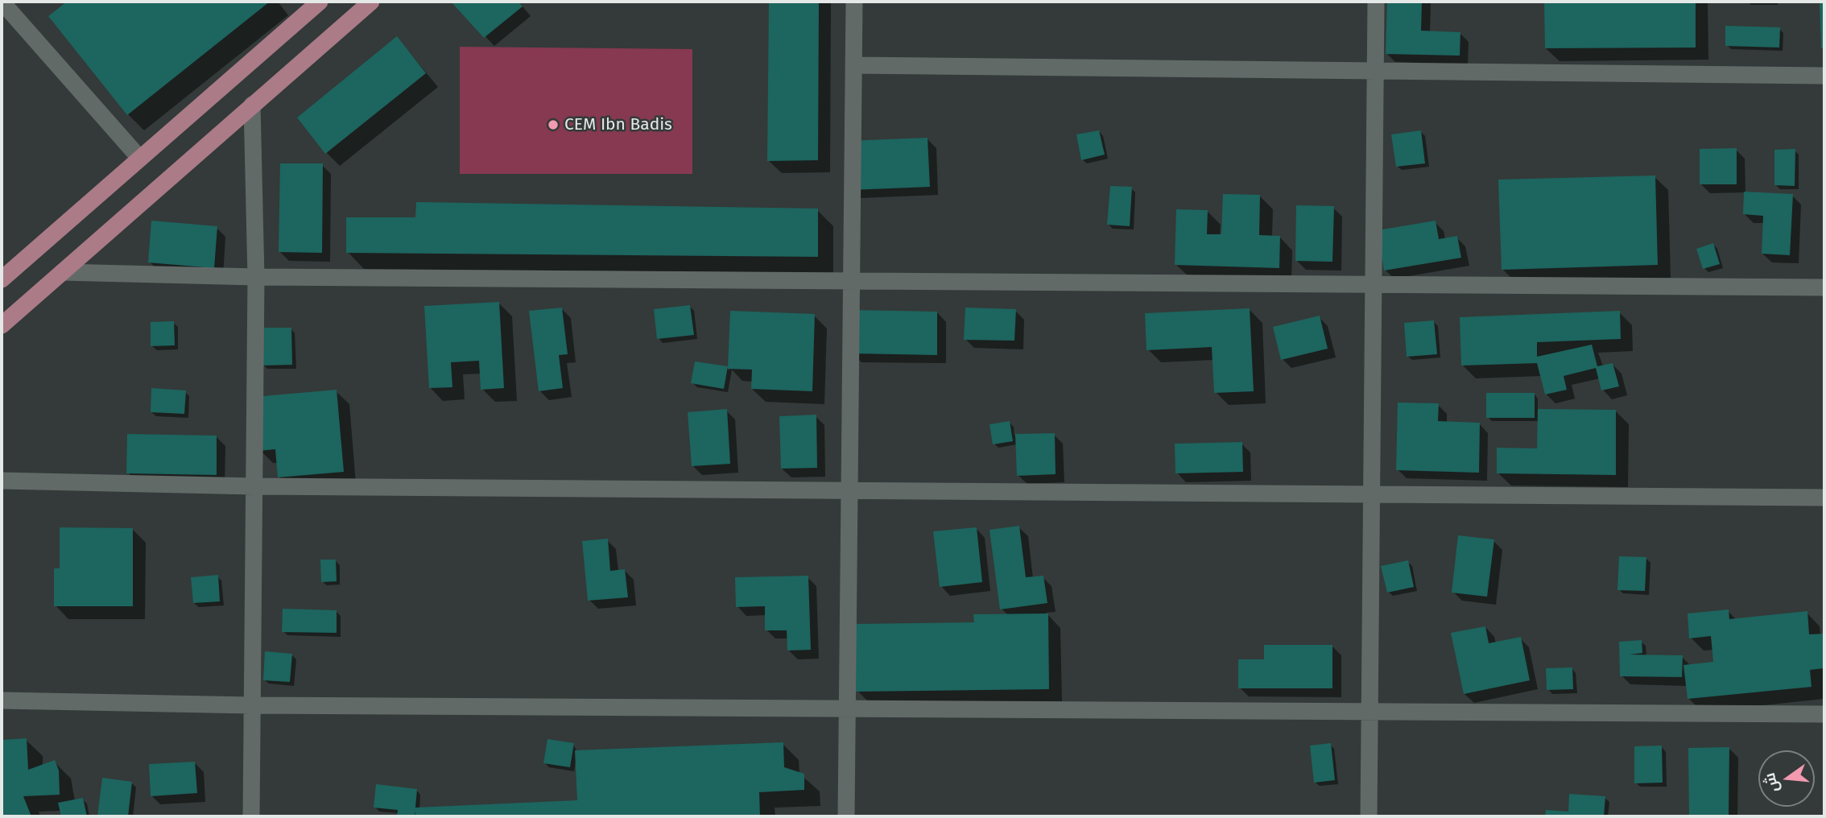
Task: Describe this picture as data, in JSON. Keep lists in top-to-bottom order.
{
  "places": ["CEM Ibn Badis"],
  "north": "left"
}
